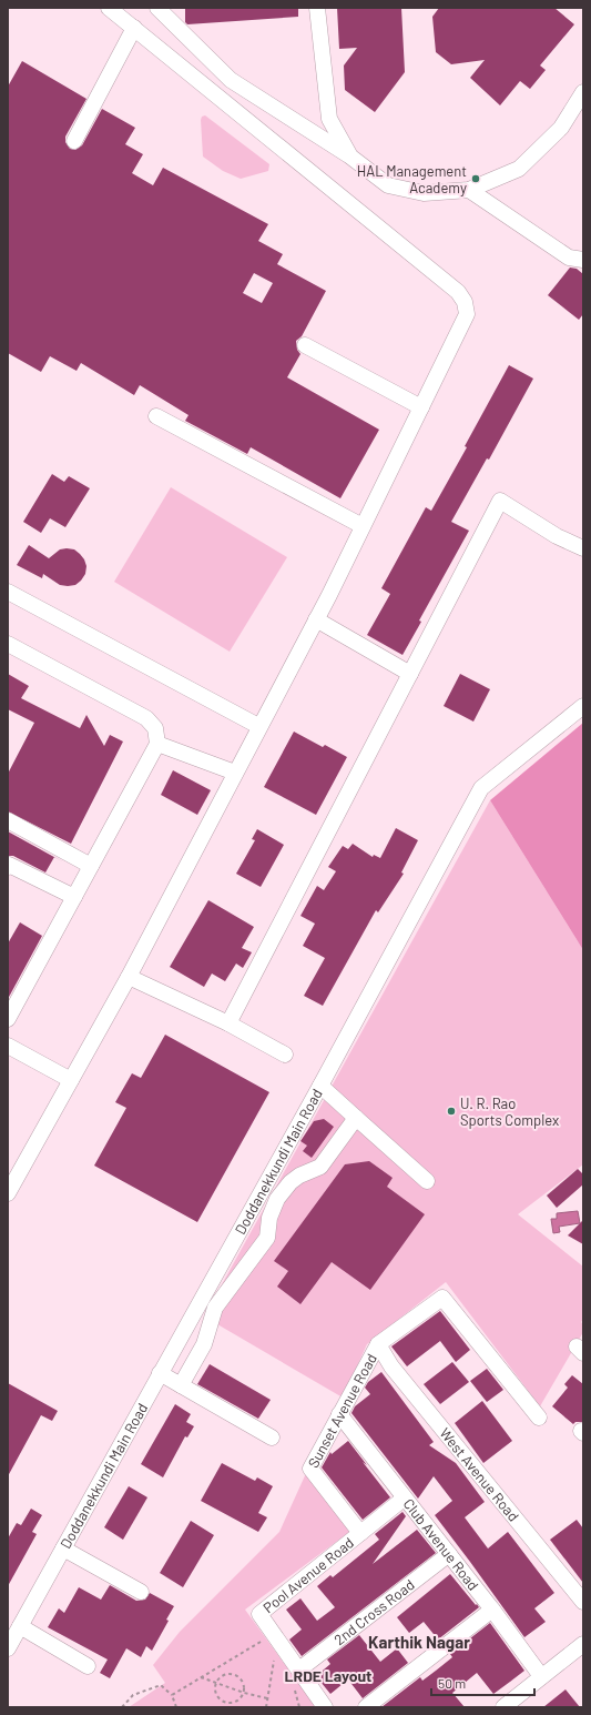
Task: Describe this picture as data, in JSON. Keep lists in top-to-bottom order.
{
  "streets": {
    "street": [
      "Doddanekkundi Main Road",
      "Sunset Avenue Road",
      "West Avenue Road",
      "Club Avenue Road",
      "Pool Avenue Road",
      "2nd Cross Road"
    ]
  },
  "crossings": [
    ["Sunset Avenue Road", "West Avenue Road"],
    ["Sunset Avenue Road", "Club Avenue Road"],
    ["Sunset Avenue Road", "Pool Avenue Road"],
    ["Club Avenue Road", "Pool Avenue Road"],
    ["Club Avenue Road", "2nd Cross Road"],
    ["Pool Avenue Road", "2nd Cross Road"]
  ],
  "districts": ["Karthik Nagar", "LRDE Layout"],
  "places": ["HAL Management Academy", "U. R. Rao Sports Complex"],
  "scale_bar": "50 m"
}
